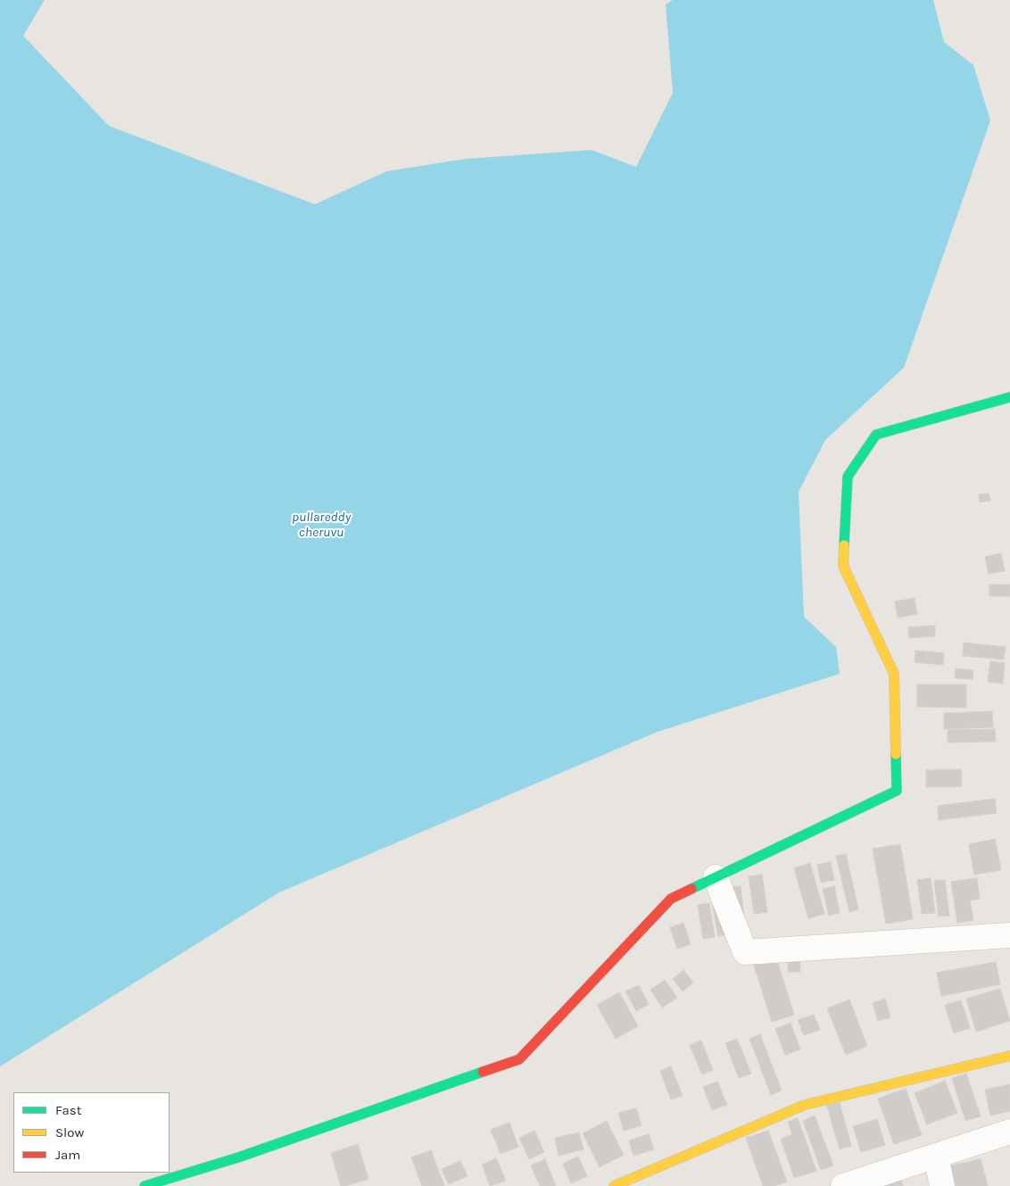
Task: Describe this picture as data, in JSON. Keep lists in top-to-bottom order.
{
  "water": ["pullareddy cheruvu"],
  "legend": ["Fast", "Slow", "Jam"]
}
